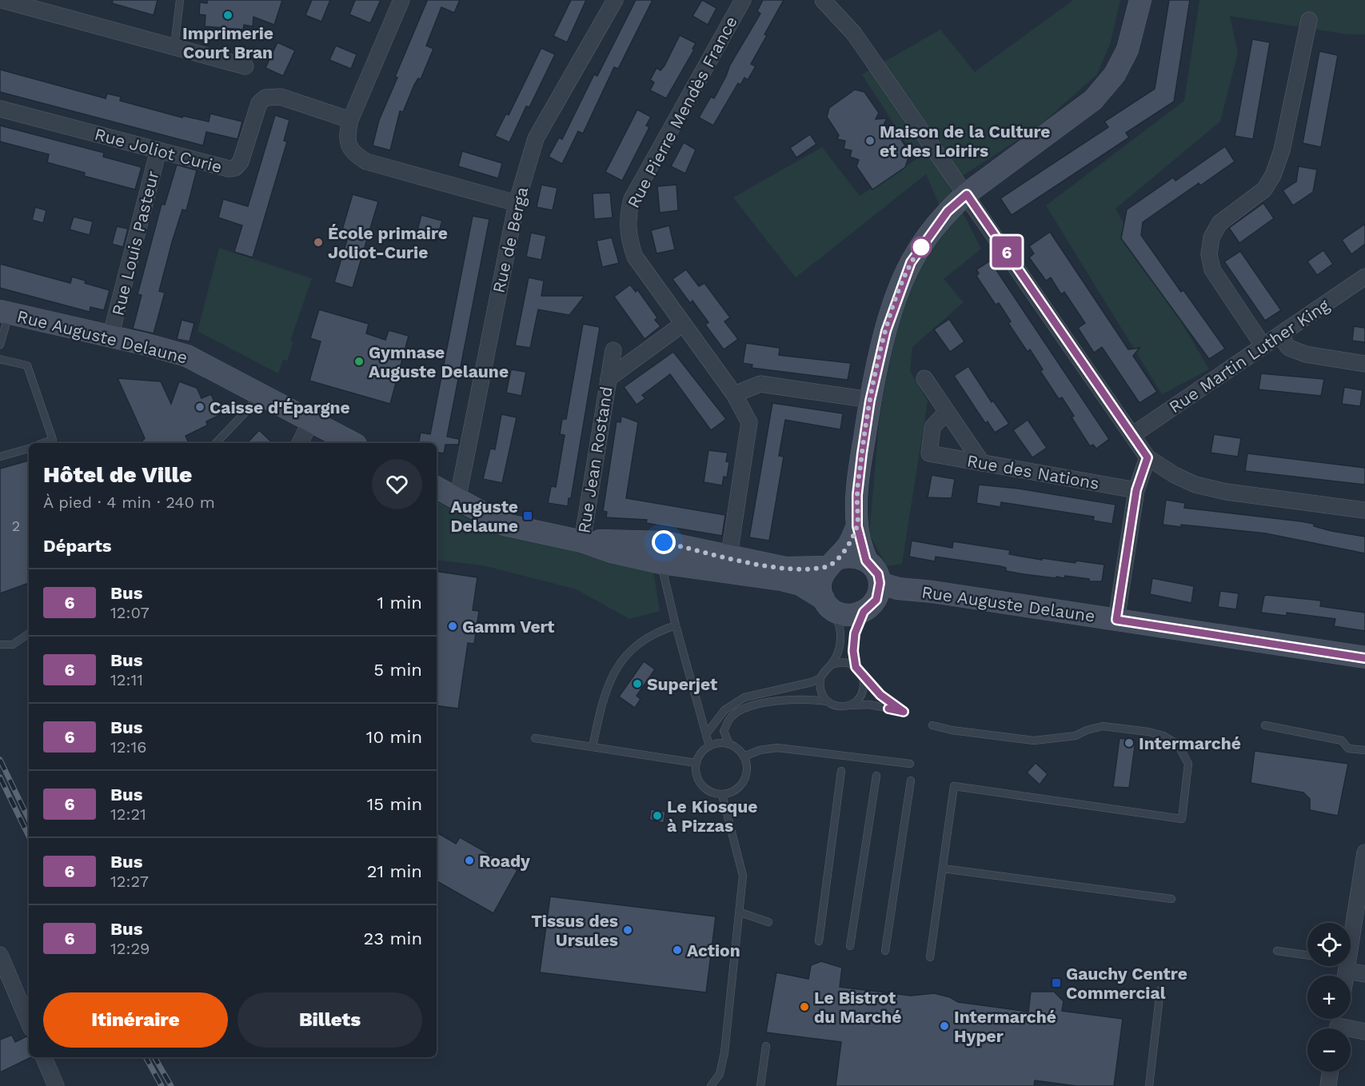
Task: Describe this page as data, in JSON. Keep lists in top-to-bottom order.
{
  "streets": {
    "street": [
      "Rue Pierre Mendès France",
      "Rue Joliot Curie",
      "Rue de Berga",
      "Rue Louis Pasteur",
      "Rue Auguste Delaune",
      "Rue Martin Luther King",
      "Rue Jean Rostand",
      "Rue des Nations"
    ]
  },
  "crossings": [
    ["Rue Pierre Mendès France", "Rue Jean Rostand"],
    ["Rue Joliot Curie", "Rue Louis Pasteur"],
    ["Rue Louis Pasteur", "Rue Auguste Delaune"]
  ],
  "places": {
    "other": [
      "Imprimerie Court Bran",
      "Maison de la Culture et des Loirirs",
      "École primaire Joliot-Curie",
      "Gymnase Auguste Delaune",
      "Caisse d'Épargne",
      "Gamm Vert",
      "Superjet",
      "Intermarché",
      "Le Kiosque à Pizzas",
      "Roady",
      "Tissus des Ursules",
      "Action",
      "Le Bistrot du Marché",
      "Intermarché Hyper"
    ],
    "transit": ["Auguste Delaune", "Gauchy Centre Commercial"]
  },
  "lines": ["bus line 6"],
  "house_numbers": ["2"],
  "page": {
    "on_map": "6",
    "heading": [
      ["Hôtel de Ville", "À pied · 4 min · 240 m"],
      "Départs"
    ],
    "list": [
      {
        "mark": "6",
        "name": "Bus",
        "note": "12:07",
        "value": "1 min"
      },
      {
        "mark": "6",
        "name": "Bus",
        "note": "12:11",
        "value": "5 min"
      },
      {
        "mark": "6",
        "name": "Bus",
        "note": "12:16",
        "value": "10 min"
      },
      {
        "mark": "6",
        "name": "Bus",
        "note": "12:21",
        "value": "15 min"
      },
      {
        "mark": "6",
        "name": "Bus",
        "note": "12:27",
        "value": "21 min"
      },
      {
        "mark": "6",
        "name": "Bus",
        "note": "12:29",
        "value": "23 min"
      }
    ],
    "map_buttons": ["+", "−"],
    "buttons": ["Itinéraire", "Billets"]
  }
}
